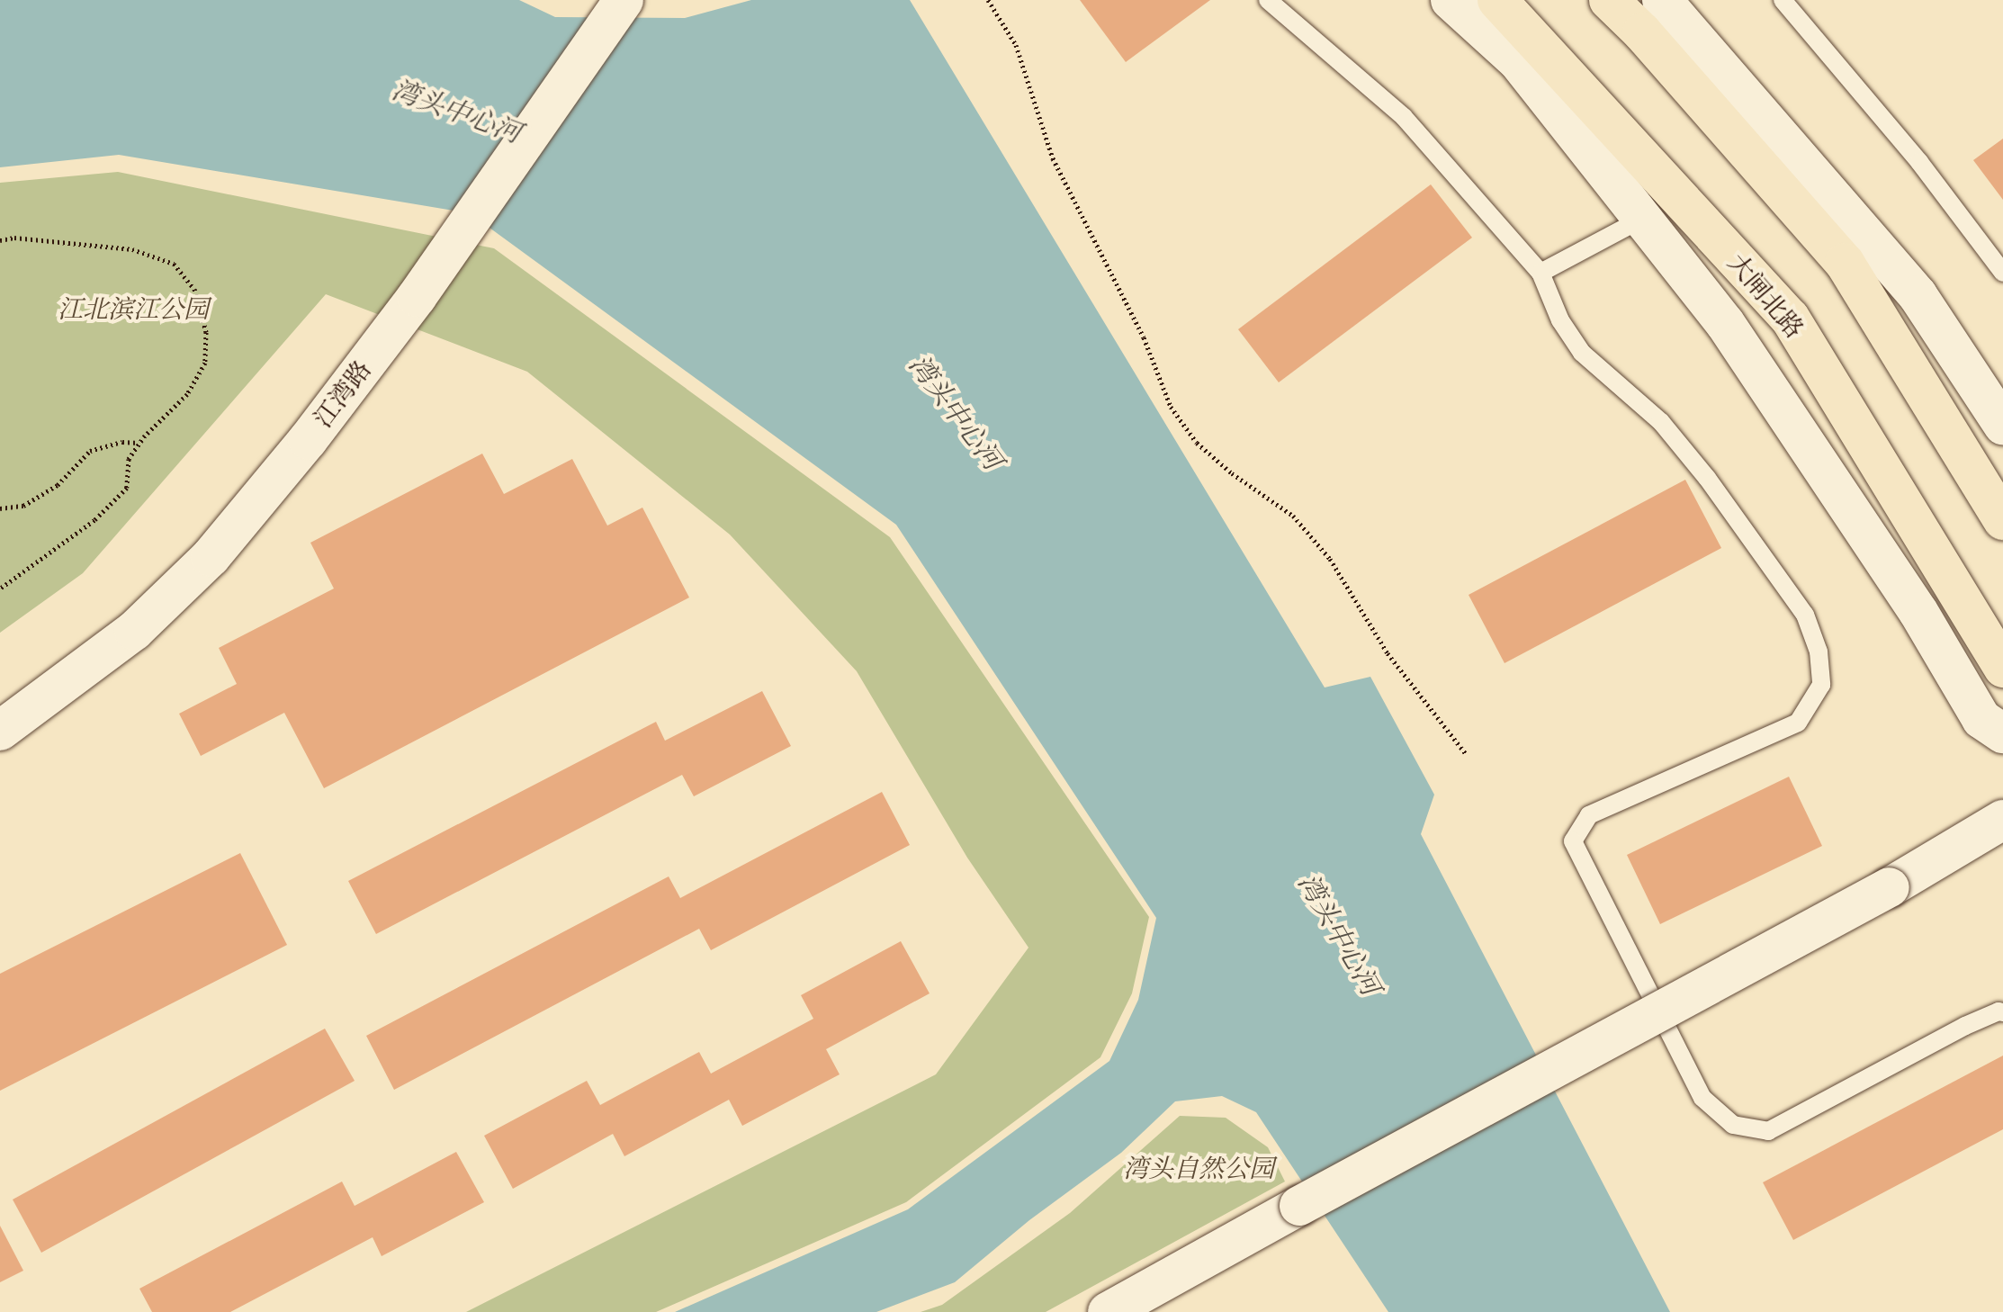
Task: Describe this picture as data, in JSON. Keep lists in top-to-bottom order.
{
  "streets": {
    "main road": ["大闸北路"],
    "street": ["江湾路"]
  },
  "water": ["湾头中心河"],
  "parks": ["江北滨江公园", "湾头自然公园"]
}
